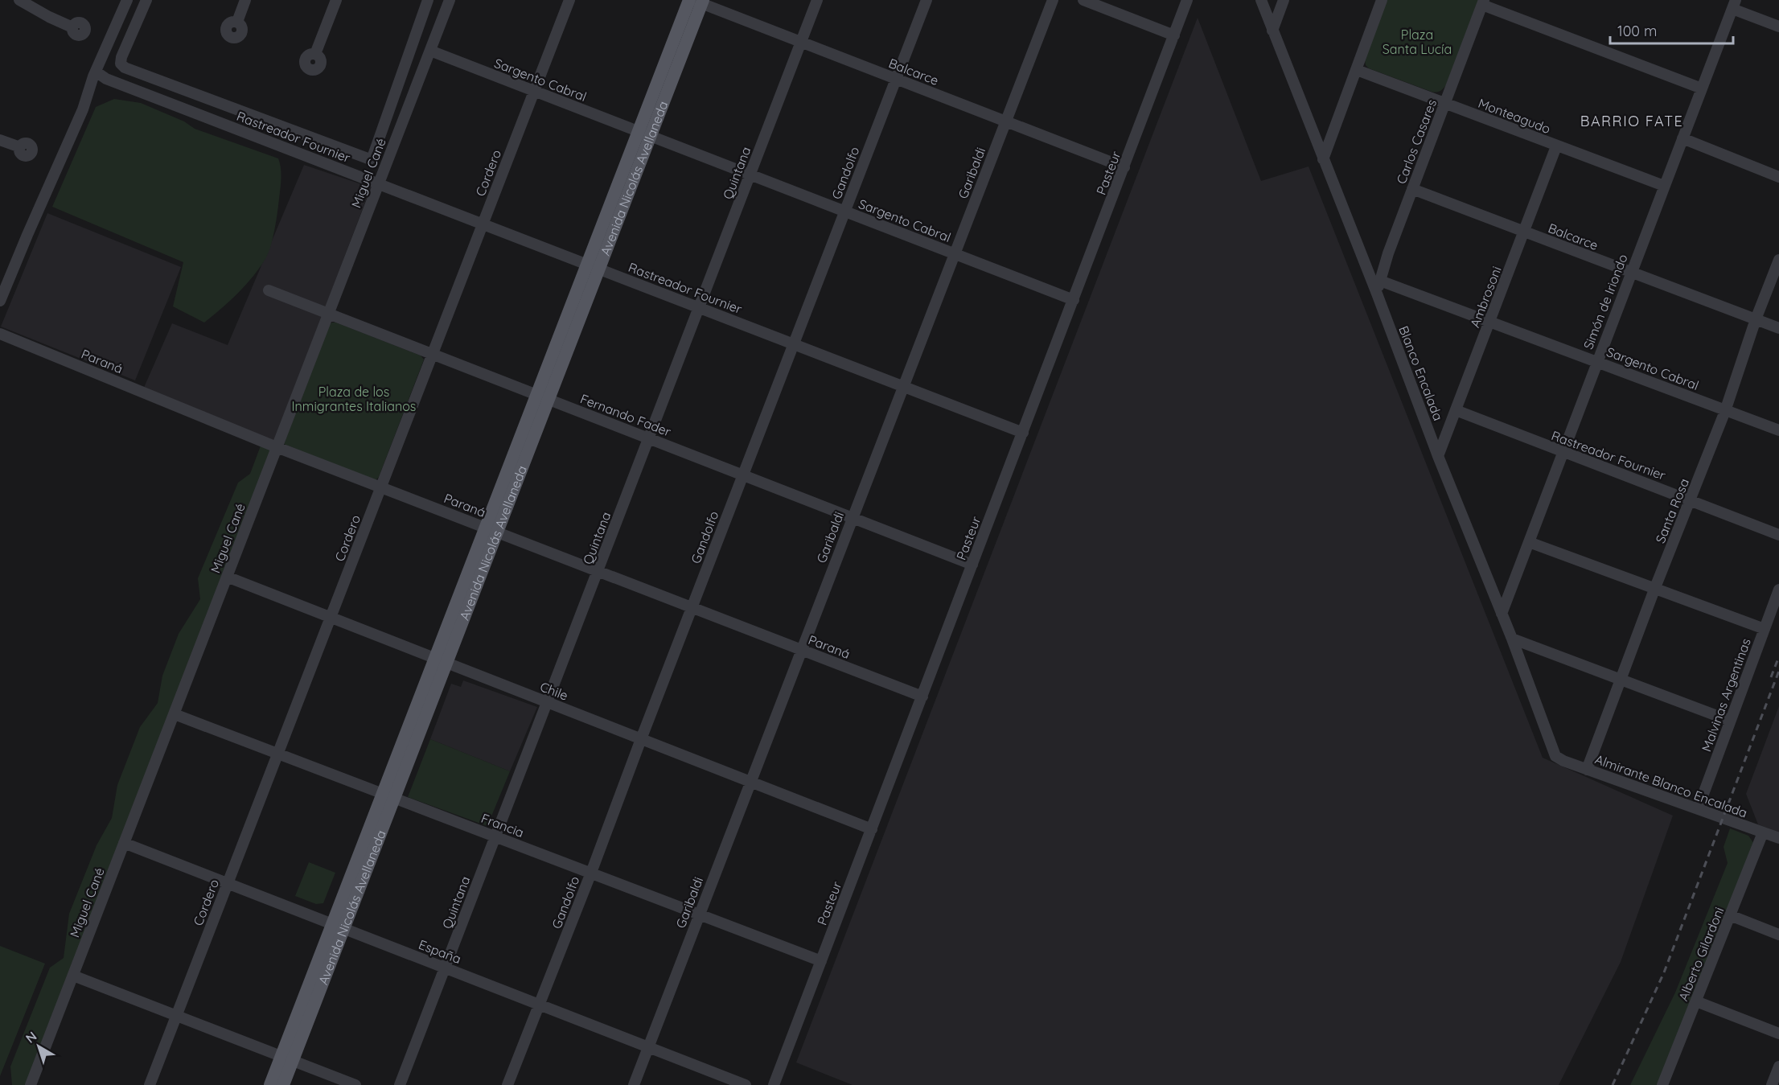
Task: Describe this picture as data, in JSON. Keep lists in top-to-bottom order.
{
  "streets": {
    "main road": ["Avenida Nicolás Avellaneda"],
    "street": [
      "Balcarce",
      "Sargento Cabral",
      "Monteagudo",
      "Rastreador Fournier",
      "Carlos Casares",
      "Miguel Cané",
      "Cordero",
      "Quintana",
      "Gandolfo",
      "Garibaldi",
      "Pasteur",
      "Ambrosoni",
      "Simón de Iriondo",
      "Paraná",
      "Blanco Encalada",
      "Fernando Fader",
      "Santa Rosa",
      "Chile",
      "Malvinas Argentinas",
      "Almirante Blanco Encalada",
      "Francia",
      "España",
      "Alberto Gilardoni"
    ]
  },
  "crossings": [
    ["Balcarce", "Carlos Casares"],
    ["Balcarce", "Quintana"],
    ["Balcarce", "Gandolfo"],
    ["Balcarce", "Garibaldi"],
    ["Balcarce", "Pasteur"],
    ["Balcarce", "Avenida Nicolás Avellaneda"],
    ["Balcarce", "Ambrosoni"],
    ["Balcarce", "Simón de Iriondo"],
    ["Balcarce", "Santa Rosa"],
    ["Sargento Cabral", "Carlos Casares"],
    ["Sargento Cabral", "Miguel Cané"],
    ["Sargento Cabral", "Cordero"],
    ["Sargento Cabral", "Quintana"],
    ["Sargento Cabral", "Gandolfo"],
    ["Sargento Cabral", "Garibaldi"],
    ["Sargento Cabral", "Pasteur"],
    ["Sargento Cabral", "Avenida Nicolás Avellaneda"],
    ["Sargento Cabral", "Ambrosoni"],
    ["Sargento Cabral", "Simón de Iriondo"],
    ["Sargento Cabral", "Santa Rosa"],
    ["Monteagudo", "Carlos Casares"],
    ["Monteagudo", "Ambrosoni"],
    ["Monteagudo", "Simón de Iriondo"],
    ["Rastreador Fournier", "Miguel Cané"],
    ["Rastreador Fournier", "Cordero"],
    ["Rastreador Fournier", "Quintana"],
    ["Rastreador Fournier", "Gandolfo"],
    ["Rastreador Fournier", "Garibaldi"],
    ["Rastreador Fournier", "Pasteur"],
    ["Rastreador Fournier", "Avenida Nicolás Avellaneda"],
    ["Rastreador Fournier", "Ambrosoni"],
    ["Rastreador Fournier", "Simón de Iriondo"],
    ["Rastreador Fournier", "Santa Rosa"],
    ["Carlos Casares", "Blanco Encalada"],
    ["Miguel Cané", "Paraná"],
    ["Miguel Cané", "Fernando Fader"],
    ["Miguel Cané", "Chile"],
    ["Miguel Cané", "Francia"],
    ["Miguel Cané", "España"],
    ["Cordero", "Paraná"],
    ["Cordero", "Fernando Fader"],
    ["Cordero", "Chile"],
    ["Cordero", "Francia"],
    ["Cordero", "España"],
    ["Quintana", "Paraná"],
    ["Quintana", "Fernando Fader"],
    ["Quintana", "Chile"],
    ["Quintana", "Francia"],
    ["Quintana", "España"],
    ["Gandolfo", "Paraná"],
    ["Gandolfo", "Fernando Fader"],
    ["Gandolfo", "Chile"],
    ["Gandolfo", "Francia"],
    ["Gandolfo", "España"],
    ["Garibaldi", "Paraná"],
    ["Garibaldi", "Fernando Fader"],
    ["Garibaldi", "Chile"],
    ["Garibaldi", "Francia"],
    ["Garibaldi", "España"],
    ["Pasteur", "Paraná"],
    ["Pasteur", "Fernando Fader"],
    ["Pasteur", "Chile"],
    ["Pasteur", "Francia"],
    ["Avenida Nicolás Avellaneda", "Paraná"],
    ["Avenida Nicolás Avellaneda", "Fernando Fader"],
    ["Avenida Nicolás Avellaneda", "Chile"],
    ["Avenida Nicolás Avellaneda", "Francia"],
    ["Avenida Nicolás Avellaneda", "España"],
    ["Ambrosoni", "Blanco Encalada"],
    ["Simón de Iriondo", "Blanco Encalada"],
    ["Blanco Encalada", "Almirante Blanco Encalada"],
    ["Santa Rosa", "Almirante Blanco Encalada"],
    ["Malvinas Argentinas", "Almirante Blanco Encalada"],
    ["Almirante Blanco Encalada", "Alberto Gilardoni"]
  ],
  "districts": ["BARRIO FATE"],
  "parks": ["Plaza Santa Lucía", "Plaza de los Inmigrantes Italianos"],
  "scale_bar": "100 m",
  "north": "top left"
}
